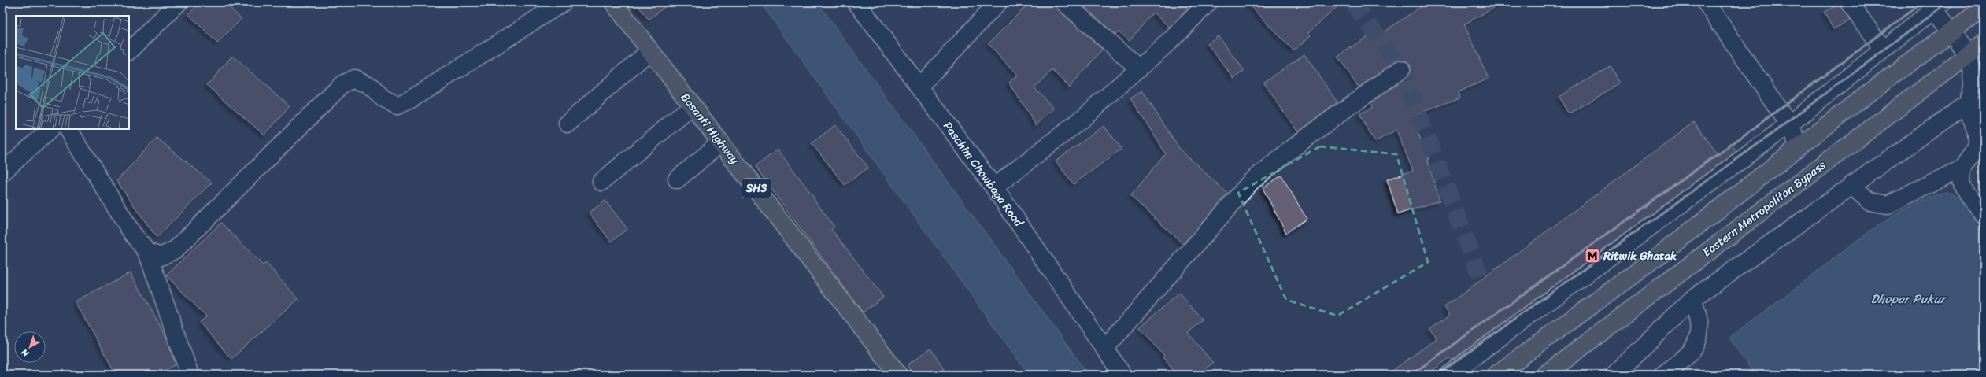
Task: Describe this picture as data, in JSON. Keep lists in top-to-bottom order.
{
  "streets": {
    "main road": ["Basanti Highway", "SH3", "Eastern Metropolitan Bypass"],
    "street": ["Paschim Chowbaga Road"]
  },
  "water": ["Dhopar Pukur"],
  "places": {
    "metro station": ["Ritwik Ghatak"]
  },
  "north": "bottom left"
}
